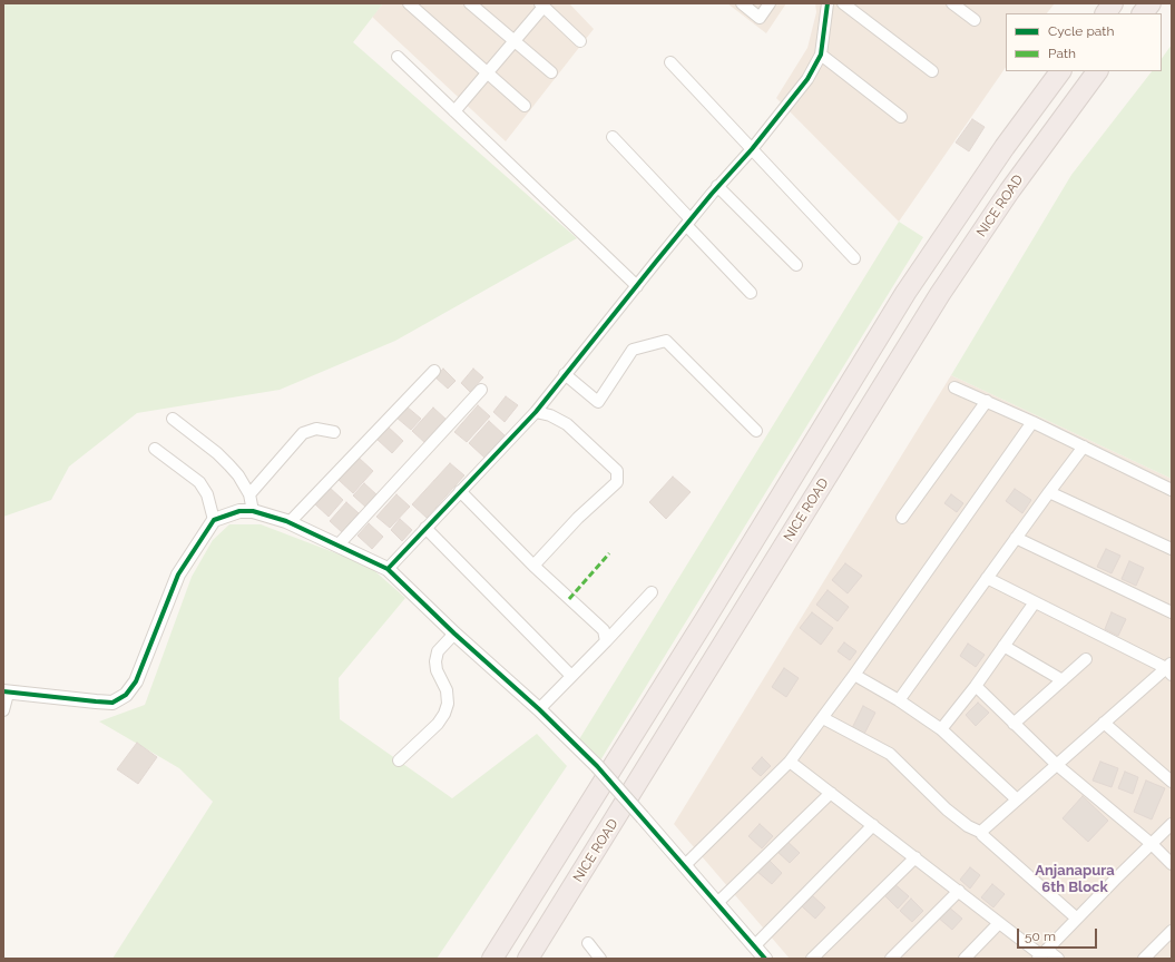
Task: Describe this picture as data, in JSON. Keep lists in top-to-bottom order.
{
  "streets": {
    "highway": ["NICE ROAD"]
  },
  "districts": ["Anjanapura 6th Block"],
  "legend": ["Cycle path", "Path"],
  "scale_bar": "50 m"
}
